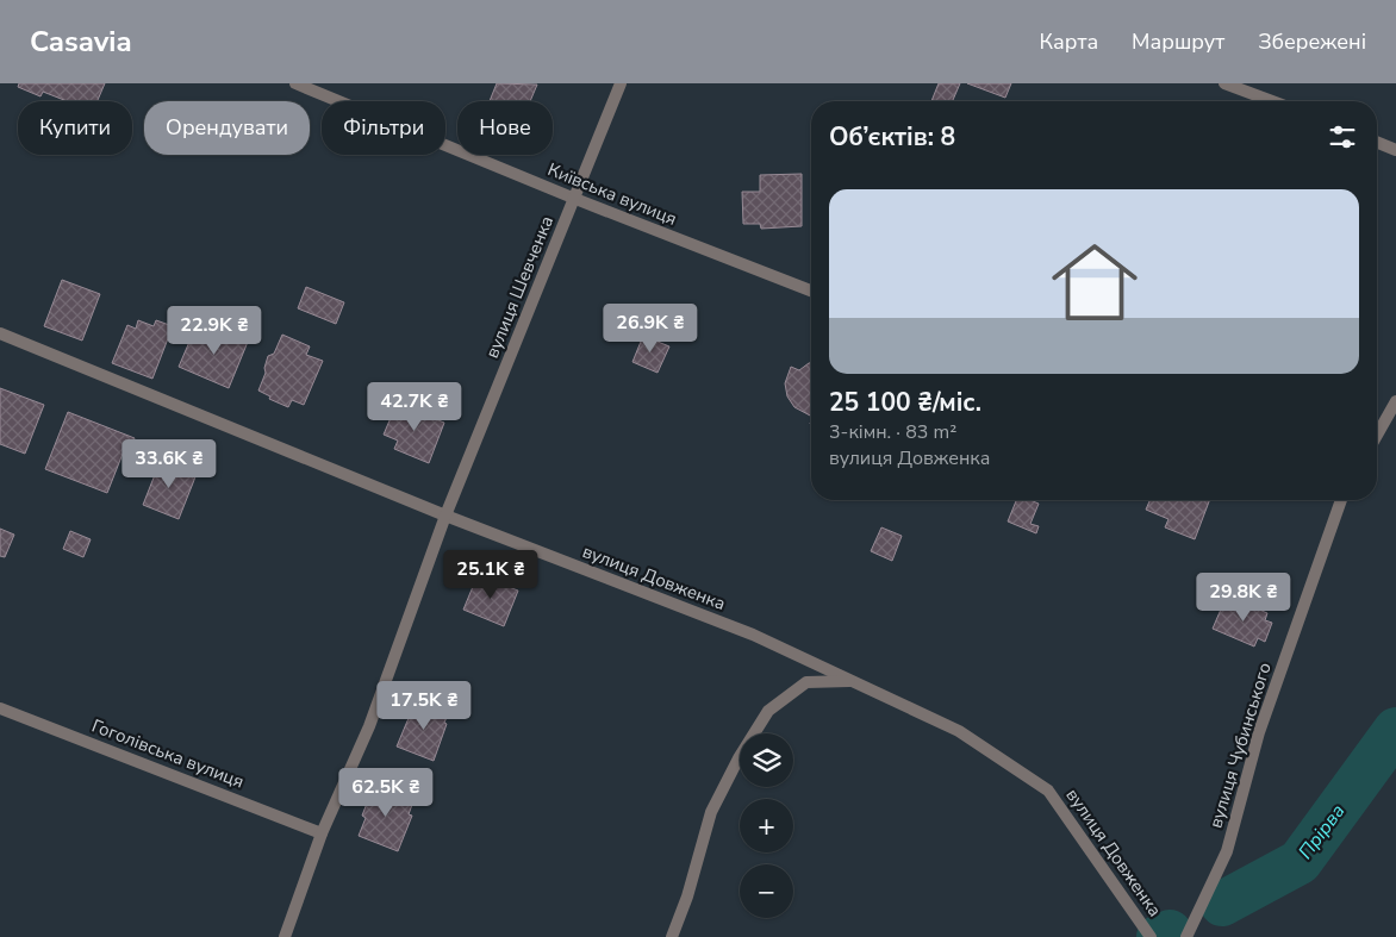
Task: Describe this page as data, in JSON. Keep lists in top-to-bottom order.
{
  "streets": {
    "street": [
      "Київська вулиця",
      "вулиця Шевченка",
      "вулиця Довженка",
      "вулиця Чубинського",
      "Гоголівська вулиця"
    ]
  },
  "crossings": [
    ["Київська вулиця", "вулиця Шевченка"],
    ["вулиця Шевченка", "вулиця Довженка"],
    ["вулиця Шевченка", "Гоголівська вулиця"]
  ],
  "water": ["Прірва"],
  "page": {
    "header": "Casavia",
    "nav": ["Карта", "Маршрут", "Збережені"],
    "chip": [
      "Купити",
      "Орендувати",
      "Фільтри",
      "Нове"
    ],
    "heading": "Об’єктів: 8",
    "list": [
      {
        "name": "25 100 ₴/міс.",
        "note": "3-кімн. · 83 m² · вулиця Довженка"
      }
    ],
    "price": [
      "26.9K ₴",
      "22.9K ₴",
      "42.7K ₴",
      "33.6K ₴",
      "25.1K ₴",
      "29.8K ₴",
      "17.5K ₴",
      "62.5K ₴"
    ],
    "map_buttons": ["+", "−"]
  }
}
